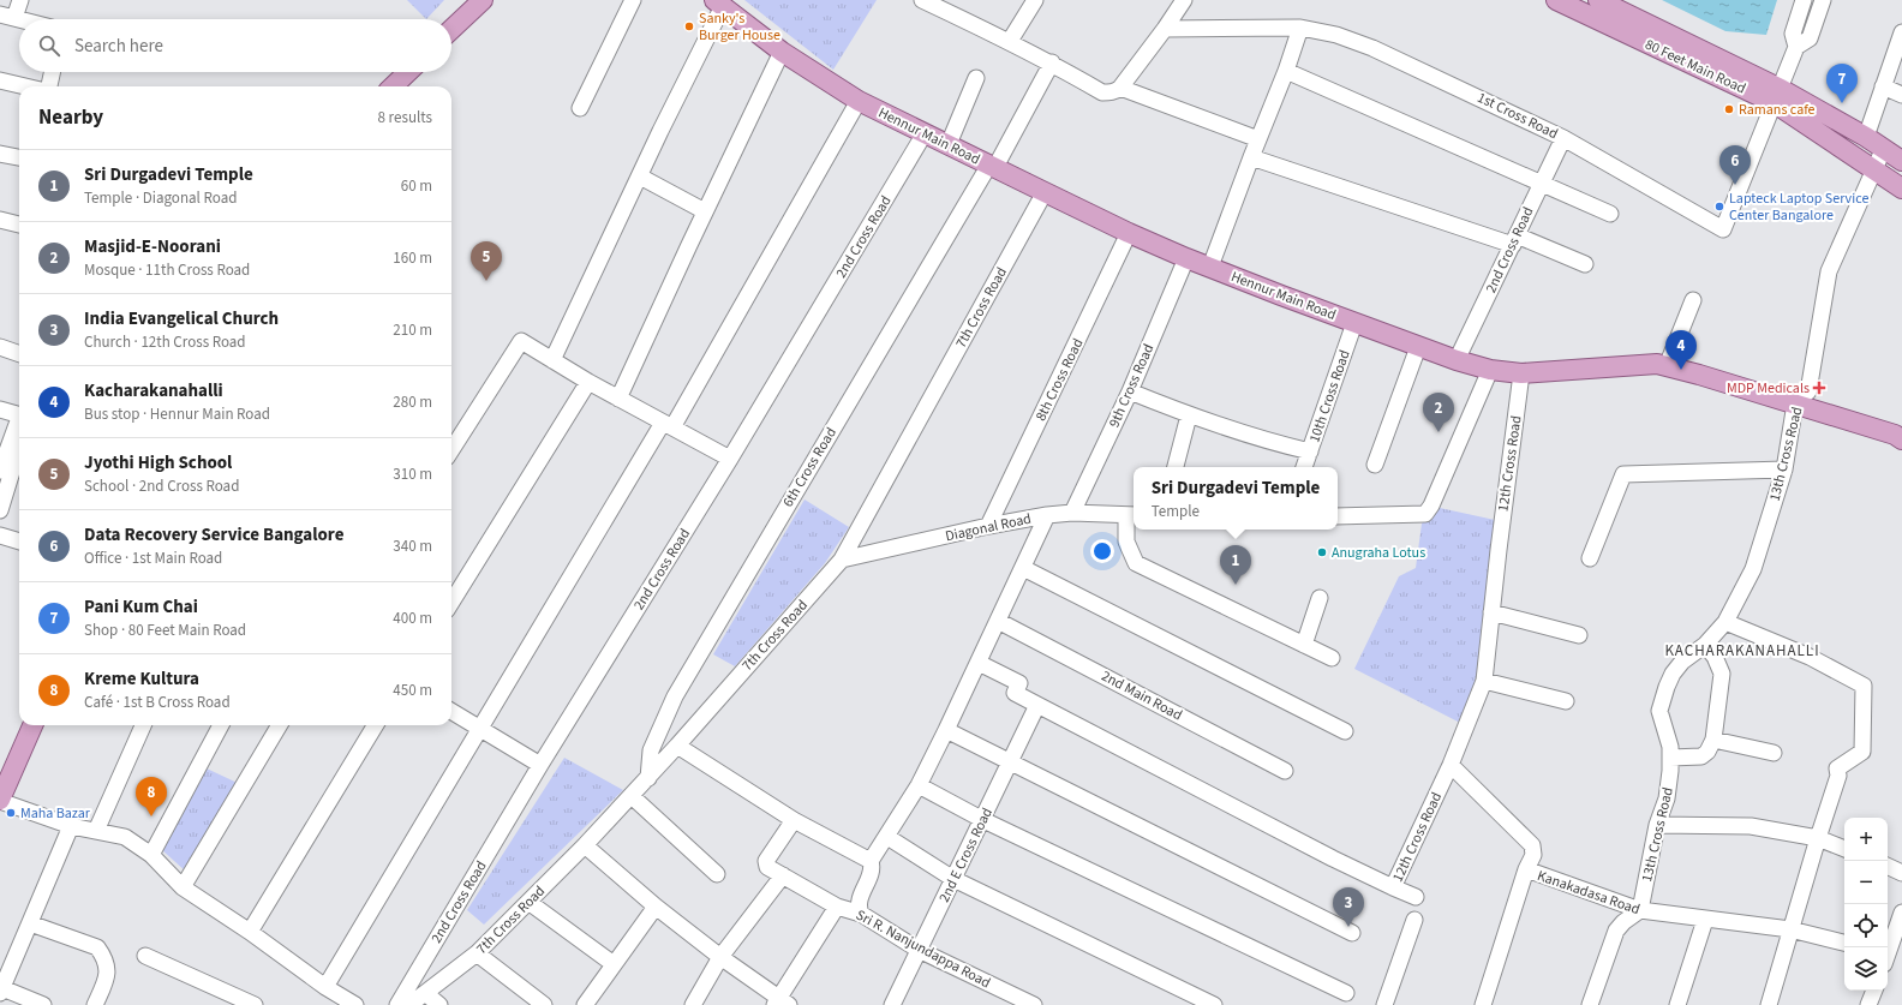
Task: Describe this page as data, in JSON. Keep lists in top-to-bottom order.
{
  "streets": {
    "main road": ["80 Feet Main Road", "Hennur Main Road"],
    "street": [
      "1st Cross Road",
      "2nd Cross Road",
      "7th Cross Road",
      "8th Cross Road",
      "9th Cross Road",
      "10th Cross Road",
      "13th Cross Road",
      "12th Cross Road",
      "6th Cross Road",
      "Diagonal Road",
      "2nd Main Road",
      "2nd E Cross Road",
      "Kanakadasa Road",
      "Sri R. Nanjundappa Road"
    ]
  },
  "crossings": [
    ["80 Feet Main Road", "1st Cross Road"],
    ["80 Feet Main Road", "13th Cross Road"],
    ["1st Cross Road", "2nd Cross Road"],
    ["Hennur Main Road", "2nd Cross Road"],
    ["Hennur Main Road", "7th Cross Road"],
    ["Hennur Main Road", "8th Cross Road"],
    ["Hennur Main Road", "9th Cross Road"],
    ["Hennur Main Road", "10th Cross Road"],
    ["Hennur Main Road", "13th Cross Road"],
    ["Hennur Main Road", "12th Cross Road"],
    ["Hennur Main Road", "6th Cross Road"],
    ["7th Cross Road", "6th Cross Road"],
    ["7th Cross Road", "Diagonal Road"],
    ["8th Cross Road", "Diagonal Road"],
    ["9th Cross Road", "Diagonal Road"],
    ["13th Cross Road", "Kanakadasa Road"],
    ["12th Cross Road", "2nd E Cross Road"],
    ["12th Cross Road", "Kanakadasa Road"],
    ["2nd E Cross Road", "Sri R. Nanjundappa Road"]
  ],
  "districts": ["KACHARAKANAHALLI"],
  "places": {
    "other": [
      "Sanky's Burger House",
      "Ramans cafe",
      "Lapteck Laptop Service Center Bangalore",
      "Anugraha Lotus",
      "Maha Bazar"
    ],
    "health": ["MDP Medicals"]
  },
  "page": {
    "search": "Search here",
    "pins": [
      "7",
      "6",
      "5",
      "4",
      "2",
      "1",
      "8",
      "3"
    ],
    "heading": ["Nearby", "8 results"],
    "list": [
      {
        "mark": "1",
        "name": "Sri Durgadevi Temple",
        "note": "Temple · Diagonal Road",
        "value": "60 m"
      },
      {
        "mark": "2",
        "name": "Masjid-E-Noorani",
        "note": "Mosque · 11th Cross Road",
        "value": "160 m"
      },
      {
        "mark": "3",
        "name": "India Evangelical Church",
        "note": "Church · 12th Cross Road",
        "value": "210 m"
      },
      {
        "mark": "4",
        "name": "Kacharakanahalli",
        "note": "Bus stop · Hennur Main Road",
        "value": "280 m"
      },
      {
        "mark": "5",
        "name": "Jyothi High School",
        "note": "School · 2nd Cross Road",
        "value": "310 m"
      },
      {
        "mark": "6",
        "name": "Data Recovery Service Bangalore",
        "note": "Office · 1st Main Road",
        "value": "340 m"
      },
      {
        "mark": "7",
        "name": "Pani Kum Chai",
        "note": "Shop · 80 Feet Main Road",
        "value": "400 m"
      },
      {
        "mark": "8",
        "name": "Kreme Kultura",
        "note": "Café · 1st B Cross Road",
        "value": "450 m"
      }
    ],
    "popup": ["Sri Durgadevi Temple", "Temple"],
    "map_buttons": ["+", "−"]
  }
}
